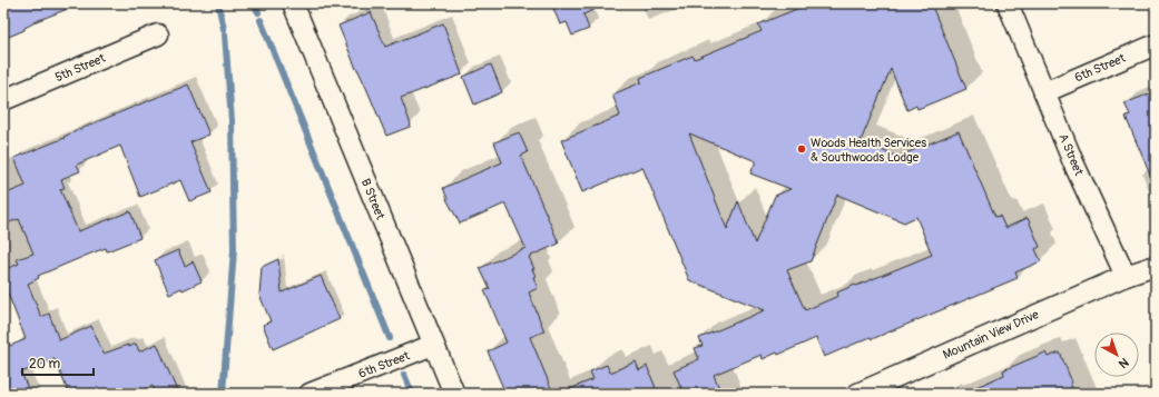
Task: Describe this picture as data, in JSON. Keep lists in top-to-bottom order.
{
  "streets": {
    "street": [
      "5th Street",
      "6th Street",
      "A Street",
      "B Street",
      "Mountain View Drive"
    ]
  },
  "crossings": [
    ["6th Street", "A Street"],
    ["6th Street", "B Street"],
    ["A Street", "Mountain View Drive"]
  ],
  "places": ["Woods Health Services & Southwoods Lodge"],
  "scale_bar": "20 m",
  "north": "bottom right"
}
